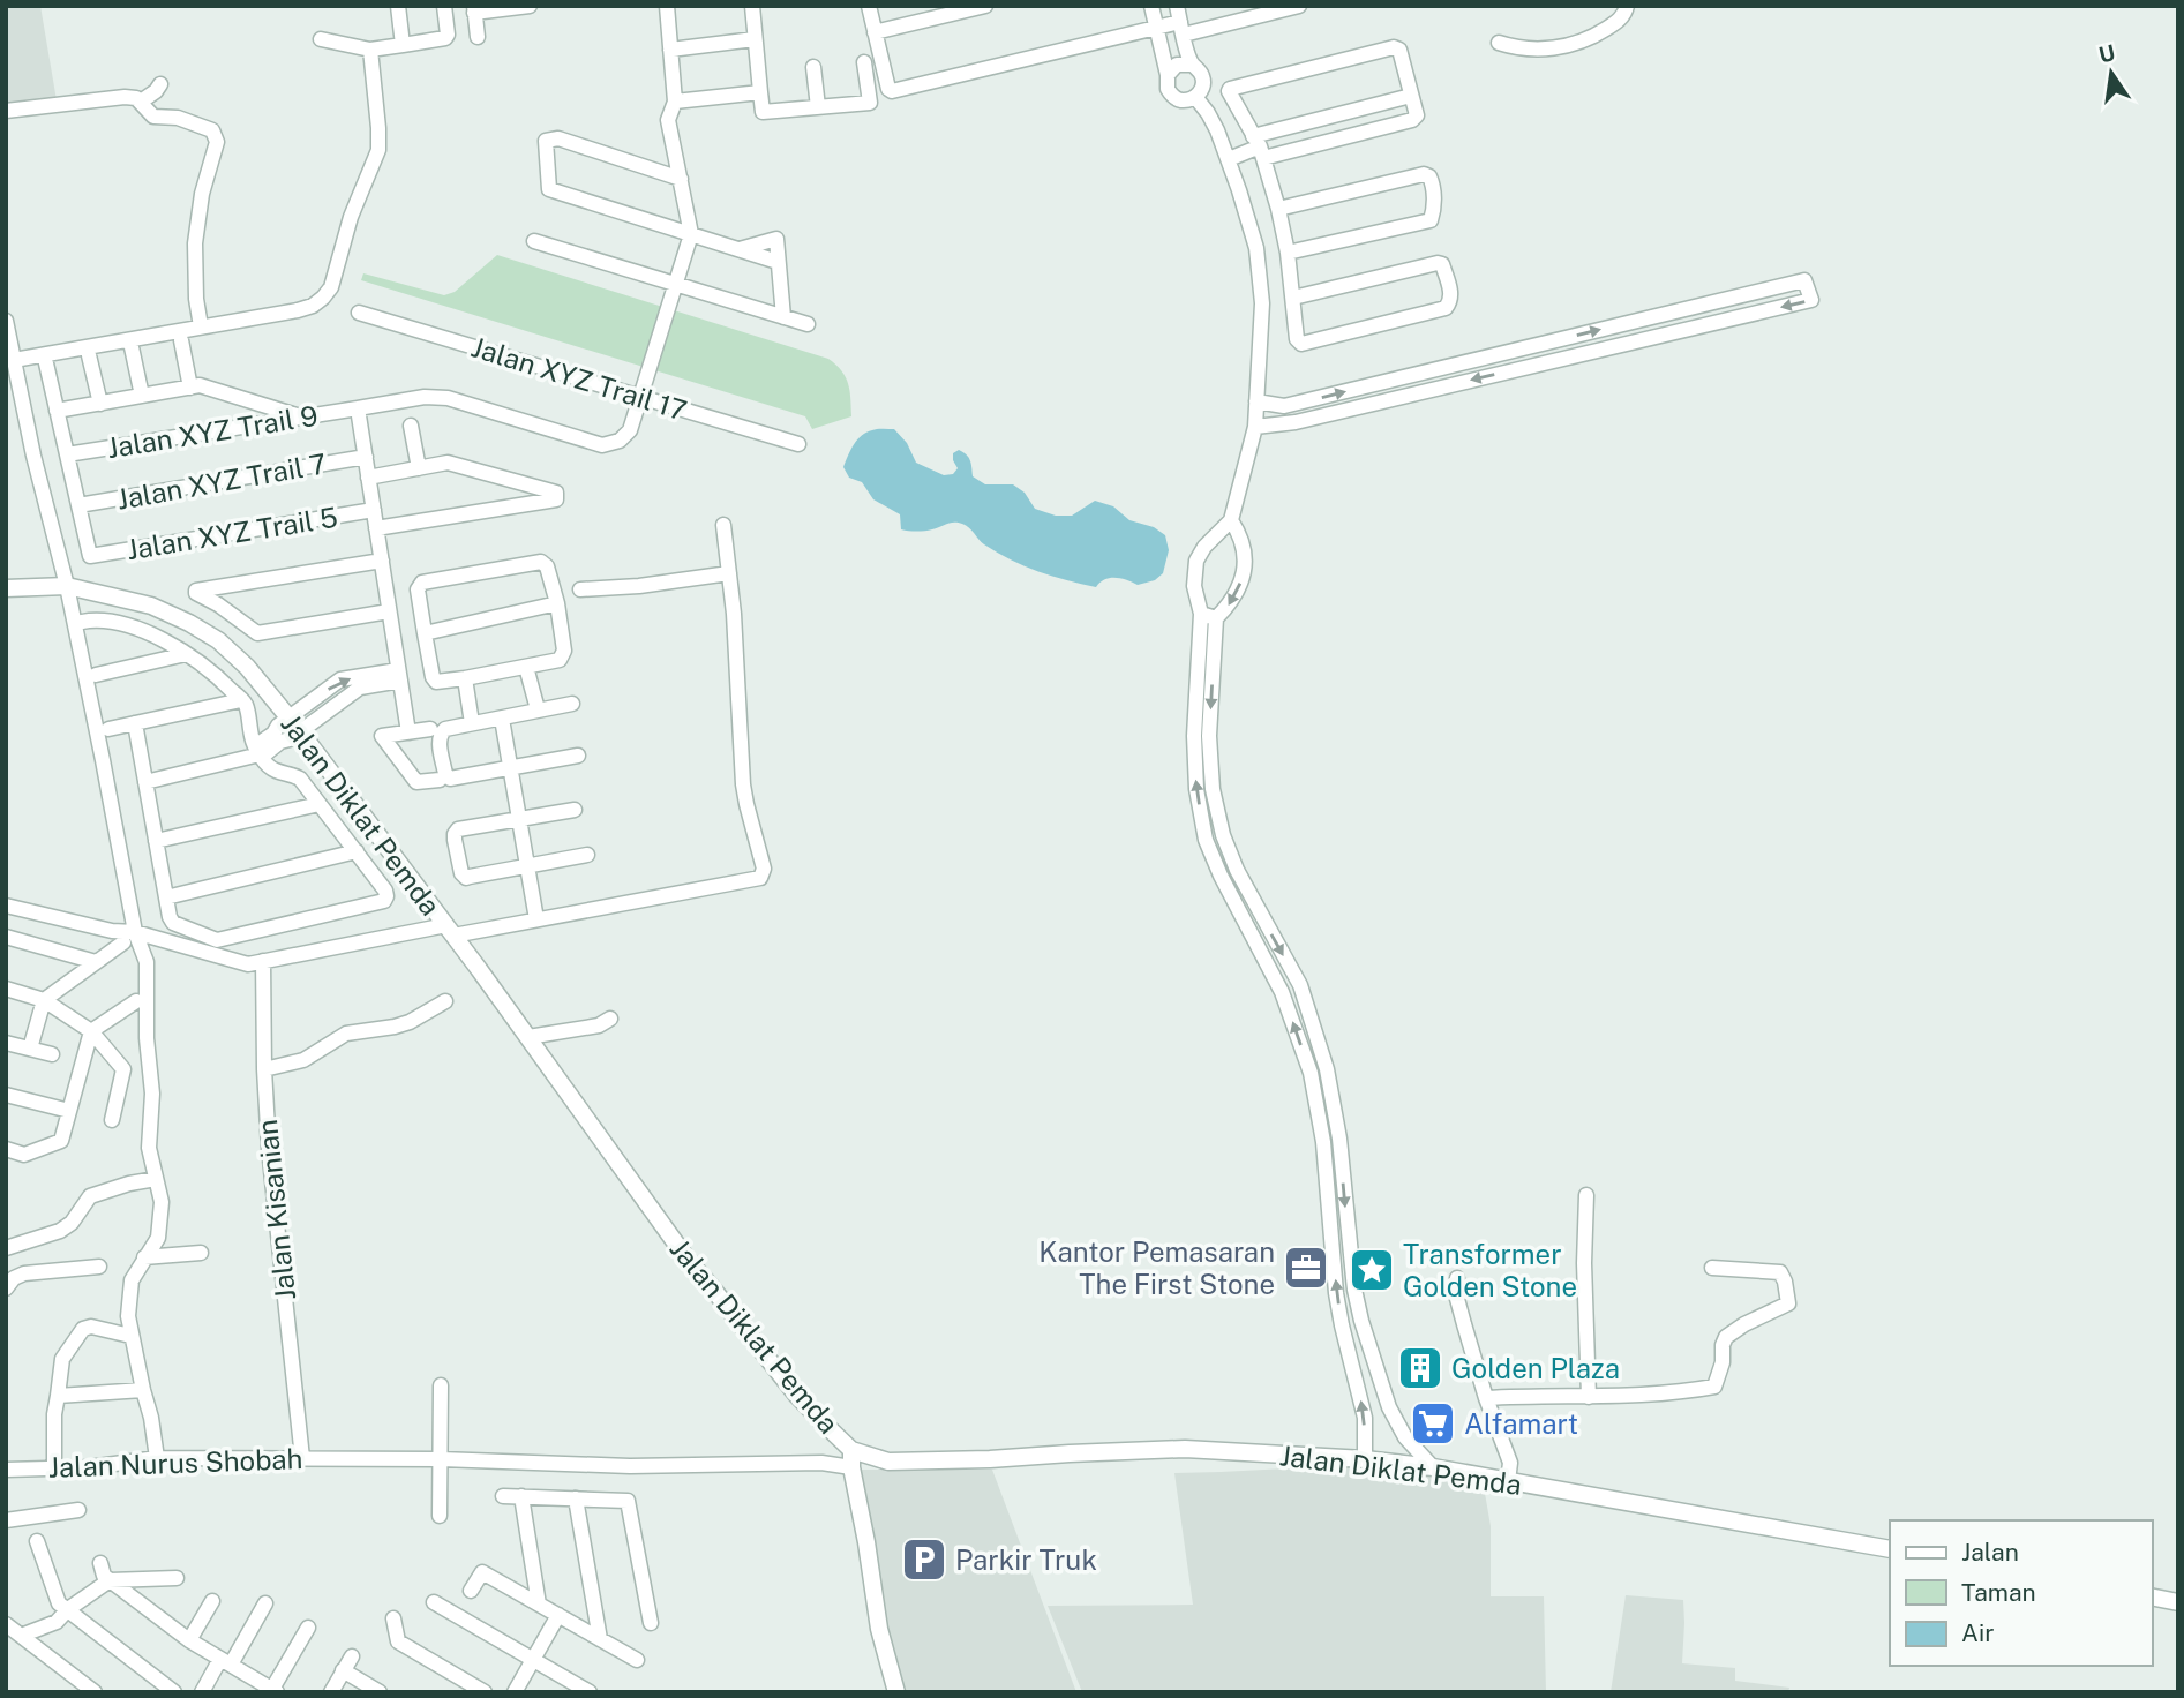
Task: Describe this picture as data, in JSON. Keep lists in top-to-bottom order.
{
  "streets": {
    "street": [
      "Jalan XYZ Trail 17",
      "Jalan XYZ Trail 9",
      "Jalan XYZ Trail 7",
      "Jalan XYZ Trail 5",
      "Jalan Diklat Pemda",
      "Jalan Kisanian",
      "Jalan Nurus Shobah"
    ]
  },
  "crossings": [
    ["Jalan XYZ Trail 17", "Jalan XYZ Trail 9"],
    ["Jalan XYZ Trail 7", "Jalan XYZ Trail 5"],
    ["Jalan Kisanian", "Jalan Nurus Shobah"]
  ],
  "places": {
    "office": ["Kantor Pemasaran The First Stone"],
    "place": ["Transformer Golden Stone"],
    "building": ["Golden Plaza"],
    "supermarket": ["Alfamart"],
    "parking": ["Parkir Truk"]
  },
  "legend": ["Jalan", "Taman", "Air"],
  "north": "top"
}
